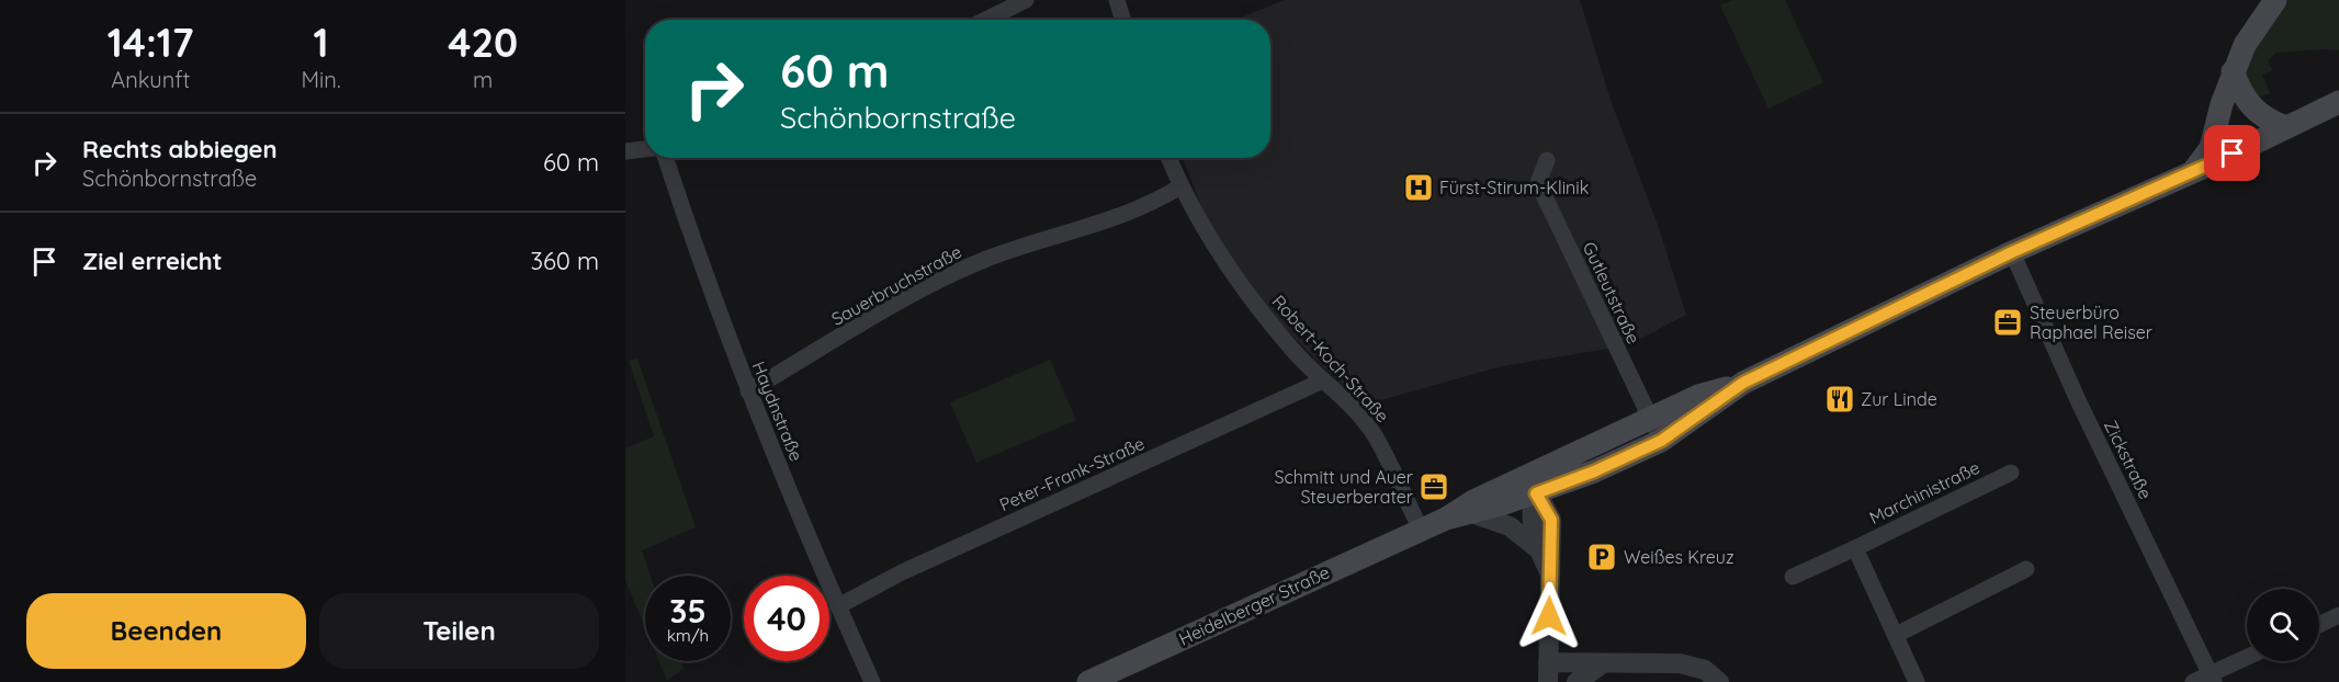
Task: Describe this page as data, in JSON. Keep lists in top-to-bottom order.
{
  "streets": {
    "main road": ["Heidelberger Straße"],
    "street": [
      "Sauerbruchstraße",
      "Gutleutstraße",
      "Robert-Koch-Straße",
      "Haydnstraße",
      "Zickstraße",
      "Peter-Frank-Straße",
      "Marchinistraße"
    ]
  },
  "crossings": [
    ["Sauerbruchstraße", "Robert-Koch-Straße"],
    ["Sauerbruchstraße", "Haydnstraße"],
    ["Robert-Koch-Straße", "Peter-Frank-Straße"],
    ["Robert-Koch-Straße", "Heidelberger Straße"],
    ["Haydnstraße", "Peter-Frank-Straße"]
  ],
  "places": {
    "hospital": ["Fürst-Stirum-Klinik"],
    "office": ["Steuerbüro Raphael Reiser", "Schmitt und Auer Steuerberater"],
    "restaurant": ["Zur Linde"],
    "parking": ["Weißes Kreuz"]
  },
  "page": {
    "eta": [
      "14:17",
      "Ankunft",
      "1",
      "Min.",
      "420",
      "m"
    ],
    "turn": ["60 m", "Schönbornstraße"],
    "list": [
      {
        "name": "Rechts abbiegen",
        "note": "Schönbornstraße",
        "value": "60 m"
      },
      {
        "name": "Ziel erreicht",
        "value": "360 m"
      }
    ],
    "speed": "35 km/h",
    "limit": "40",
    "buttons": ["Beenden", "Teilen"]
  }
}
